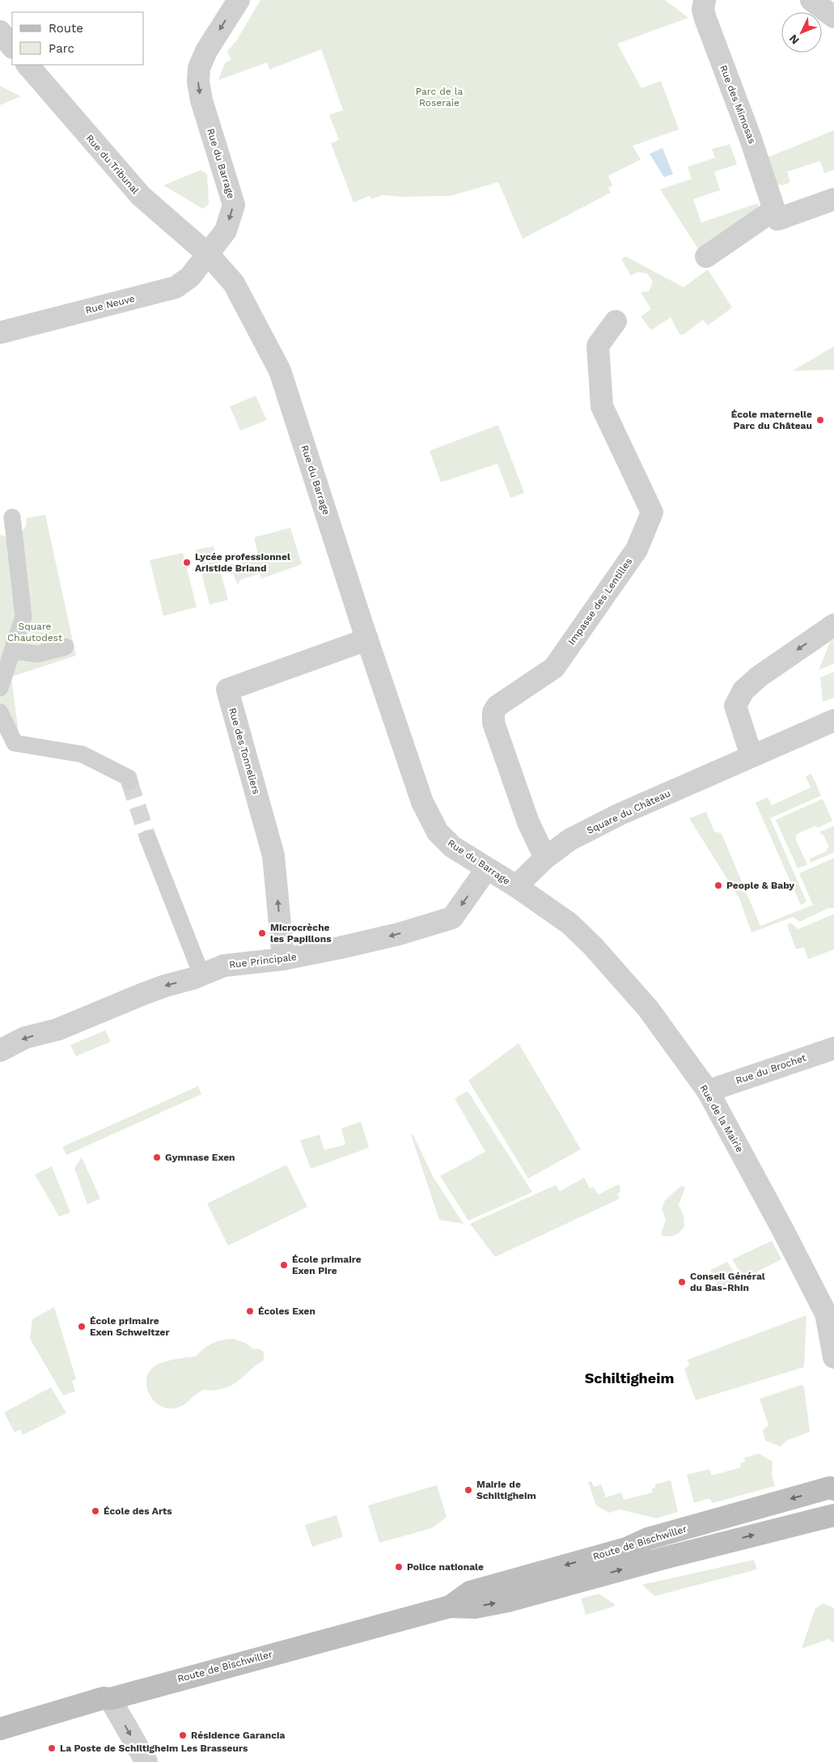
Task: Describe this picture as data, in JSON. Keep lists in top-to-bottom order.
{
  "streets": {
    "main road": ["Route de Bischwiller"],
    "street": [
      "Rue des Mimosas",
      "Rue du Barrage",
      "Rue du Tribunal",
      "Rue Neuve",
      "Impasse des Lentilles",
      "Rue des Tonneliers",
      "Square du Château",
      "Rue Principale",
      "Rue du Brochet",
      "Rue de la Mairie"
    ]
  },
  "crossings": [
    ["Rue du Barrage", "Rue du Tribunal"],
    ["Rue du Barrage", "Rue Neuve"],
    ["Rue du Barrage", "Rue des Tonneliers"],
    ["Rue du Barrage", "Square du Château"],
    ["Rue du Barrage", "Rue Principale"],
    ["Rue du Barrage", "Rue de la Mairie"],
    ["Rue du Tribunal", "Rue Neuve"],
    ["Impasse des Lentilles", "Square du Château"],
    ["Rue des Tonneliers", "Rue Principale"],
    ["Square du Château", "Rue de la Mairie"],
    ["Rue du Brochet", "Rue de la Mairie"]
  ],
  "one_way": ["Rue Principale"],
  "districts": ["Schiltigheim"],
  "parks": ["Parc de la Roseraie", "Square Chautodest"],
  "places": [
    "École maternelle Parc du Château",
    "Lycée professionnel Aristide Briand",
    "People & Baby",
    "Microcrèche les Papillons",
    "Gymnase Exen",
    "École primaire Exen Pire",
    "Conseil Général du Bas-Rhin",
    "Écoles Exen",
    "École primaire Exen Schweitzer",
    "Mairie de Schiltigheim",
    "École des Arts",
    "Police nationale",
    "Résidence Garancia",
    "La Poste de Schiltigheim Les Brasseurs"
  ],
  "legend": ["Route", "Parc"],
  "north": "bottom left"
}
